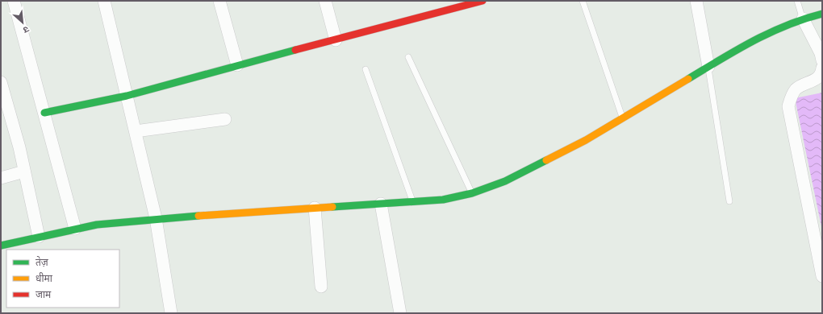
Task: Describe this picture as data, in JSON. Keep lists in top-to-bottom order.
{
  "legend": ["तेज़", "धीमा", "जाम"],
  "north": "bottom right"
}
